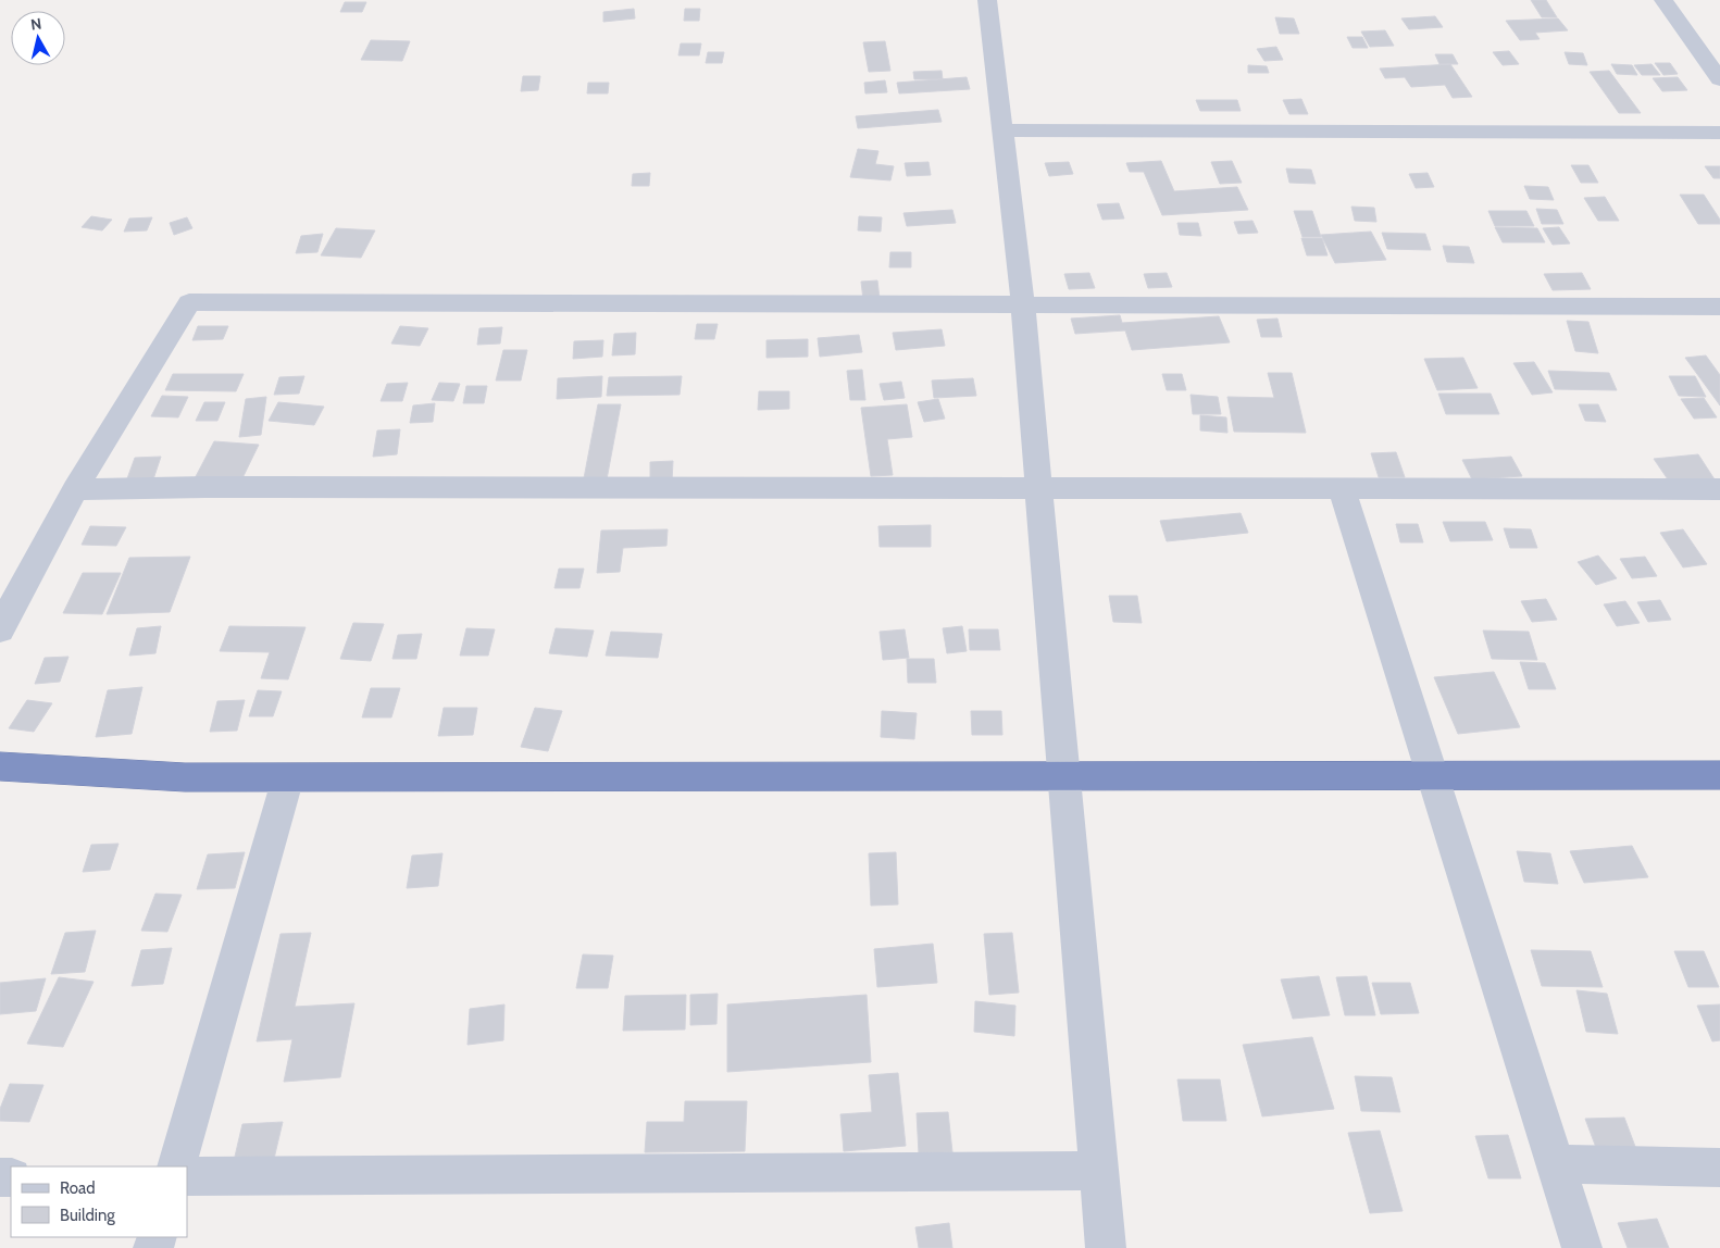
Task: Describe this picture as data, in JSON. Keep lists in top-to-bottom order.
{
  "legend": ["Road", "Building"],
  "north": "top"
}
